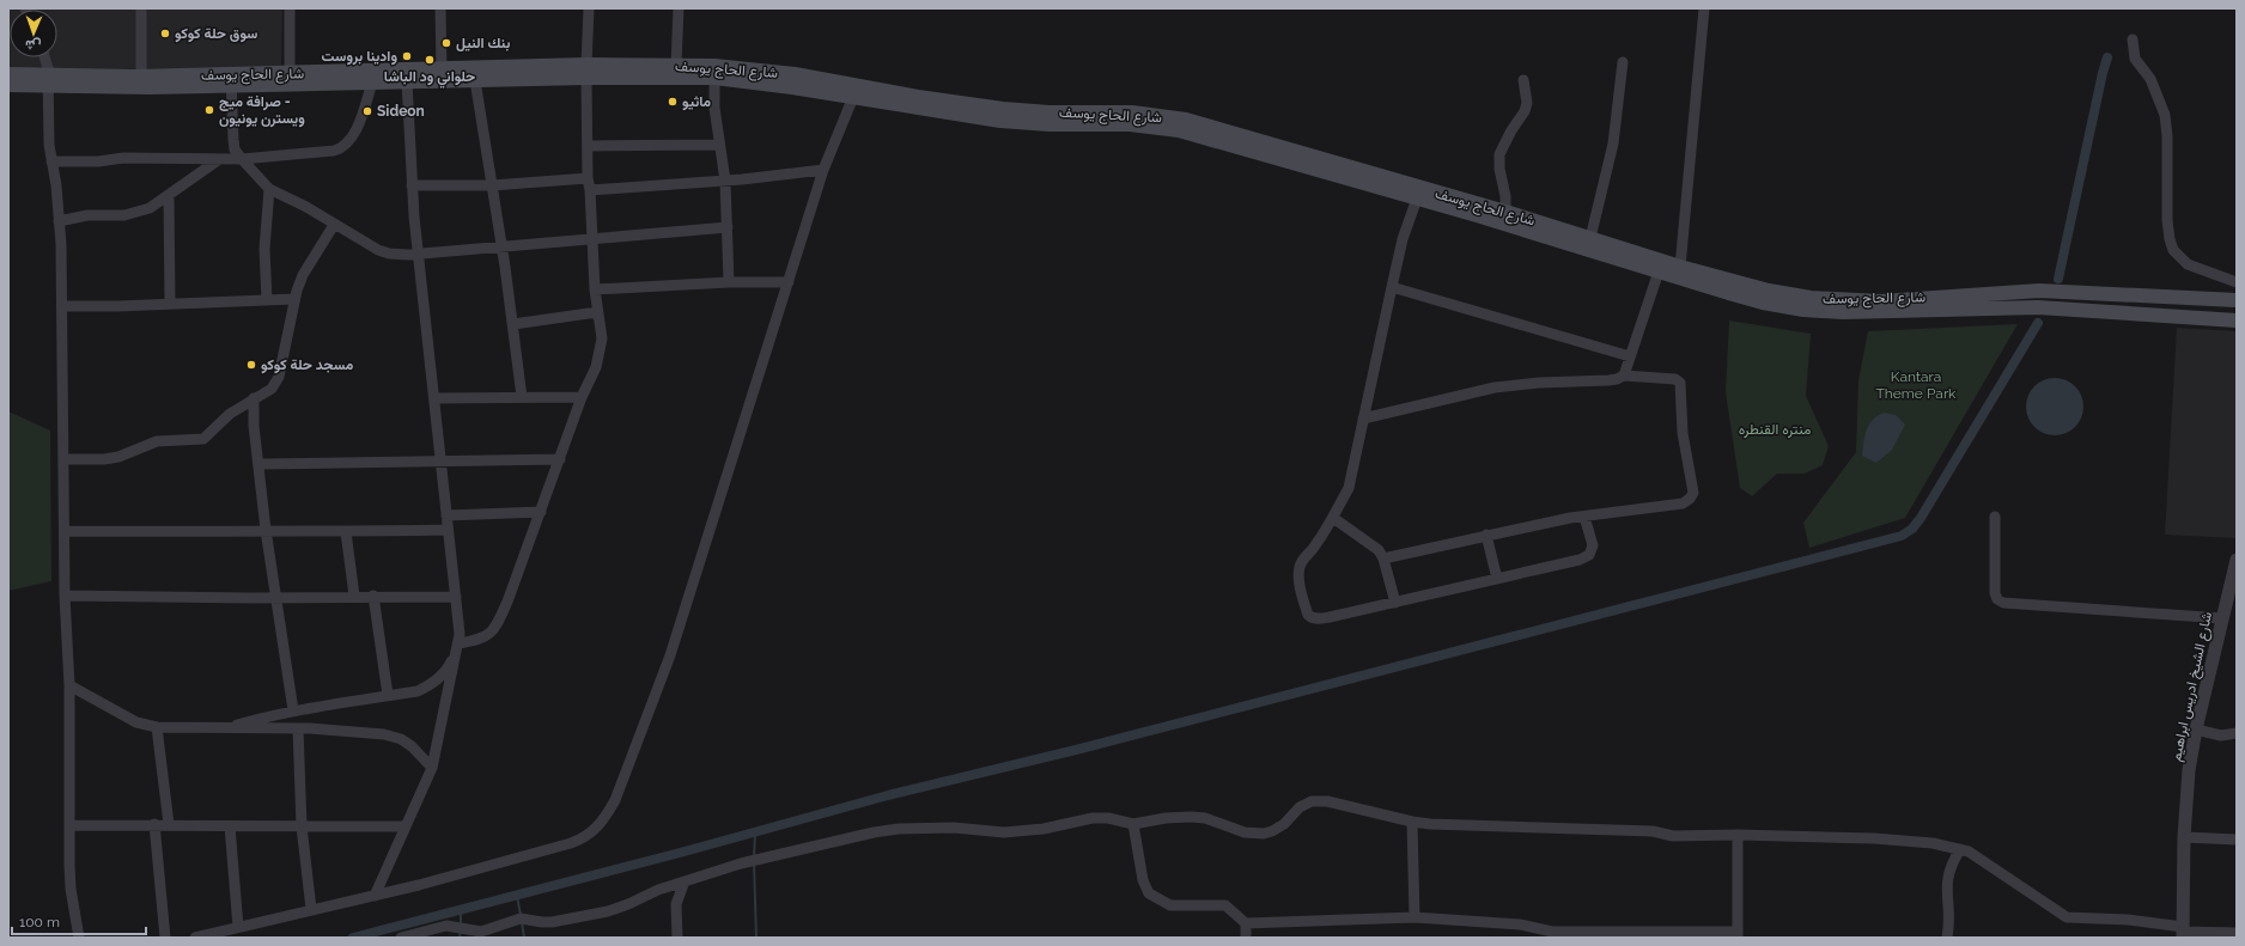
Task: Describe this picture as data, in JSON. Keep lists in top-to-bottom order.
{
  "streets": {
    "main road": ["شارع الحاج يوسف"],
    "street": ["شارع الشيخ ادريس ابراهيم"]
  },
  "parks": ["Kantara Theme Park", "منتره القنطره"],
  "places": [
    "سوق حلة كوكو",
    "بنك النيل",
    "وادينا بروست",
    "حلواني ود الباشا",
    "ماثيو",
    "صرافة ميج - ويسترن يونيون",
    "Sideon",
    "مسجد حلة كوكو"
  ],
  "scale_bar": "100 m",
  "north": "bottom"
}
